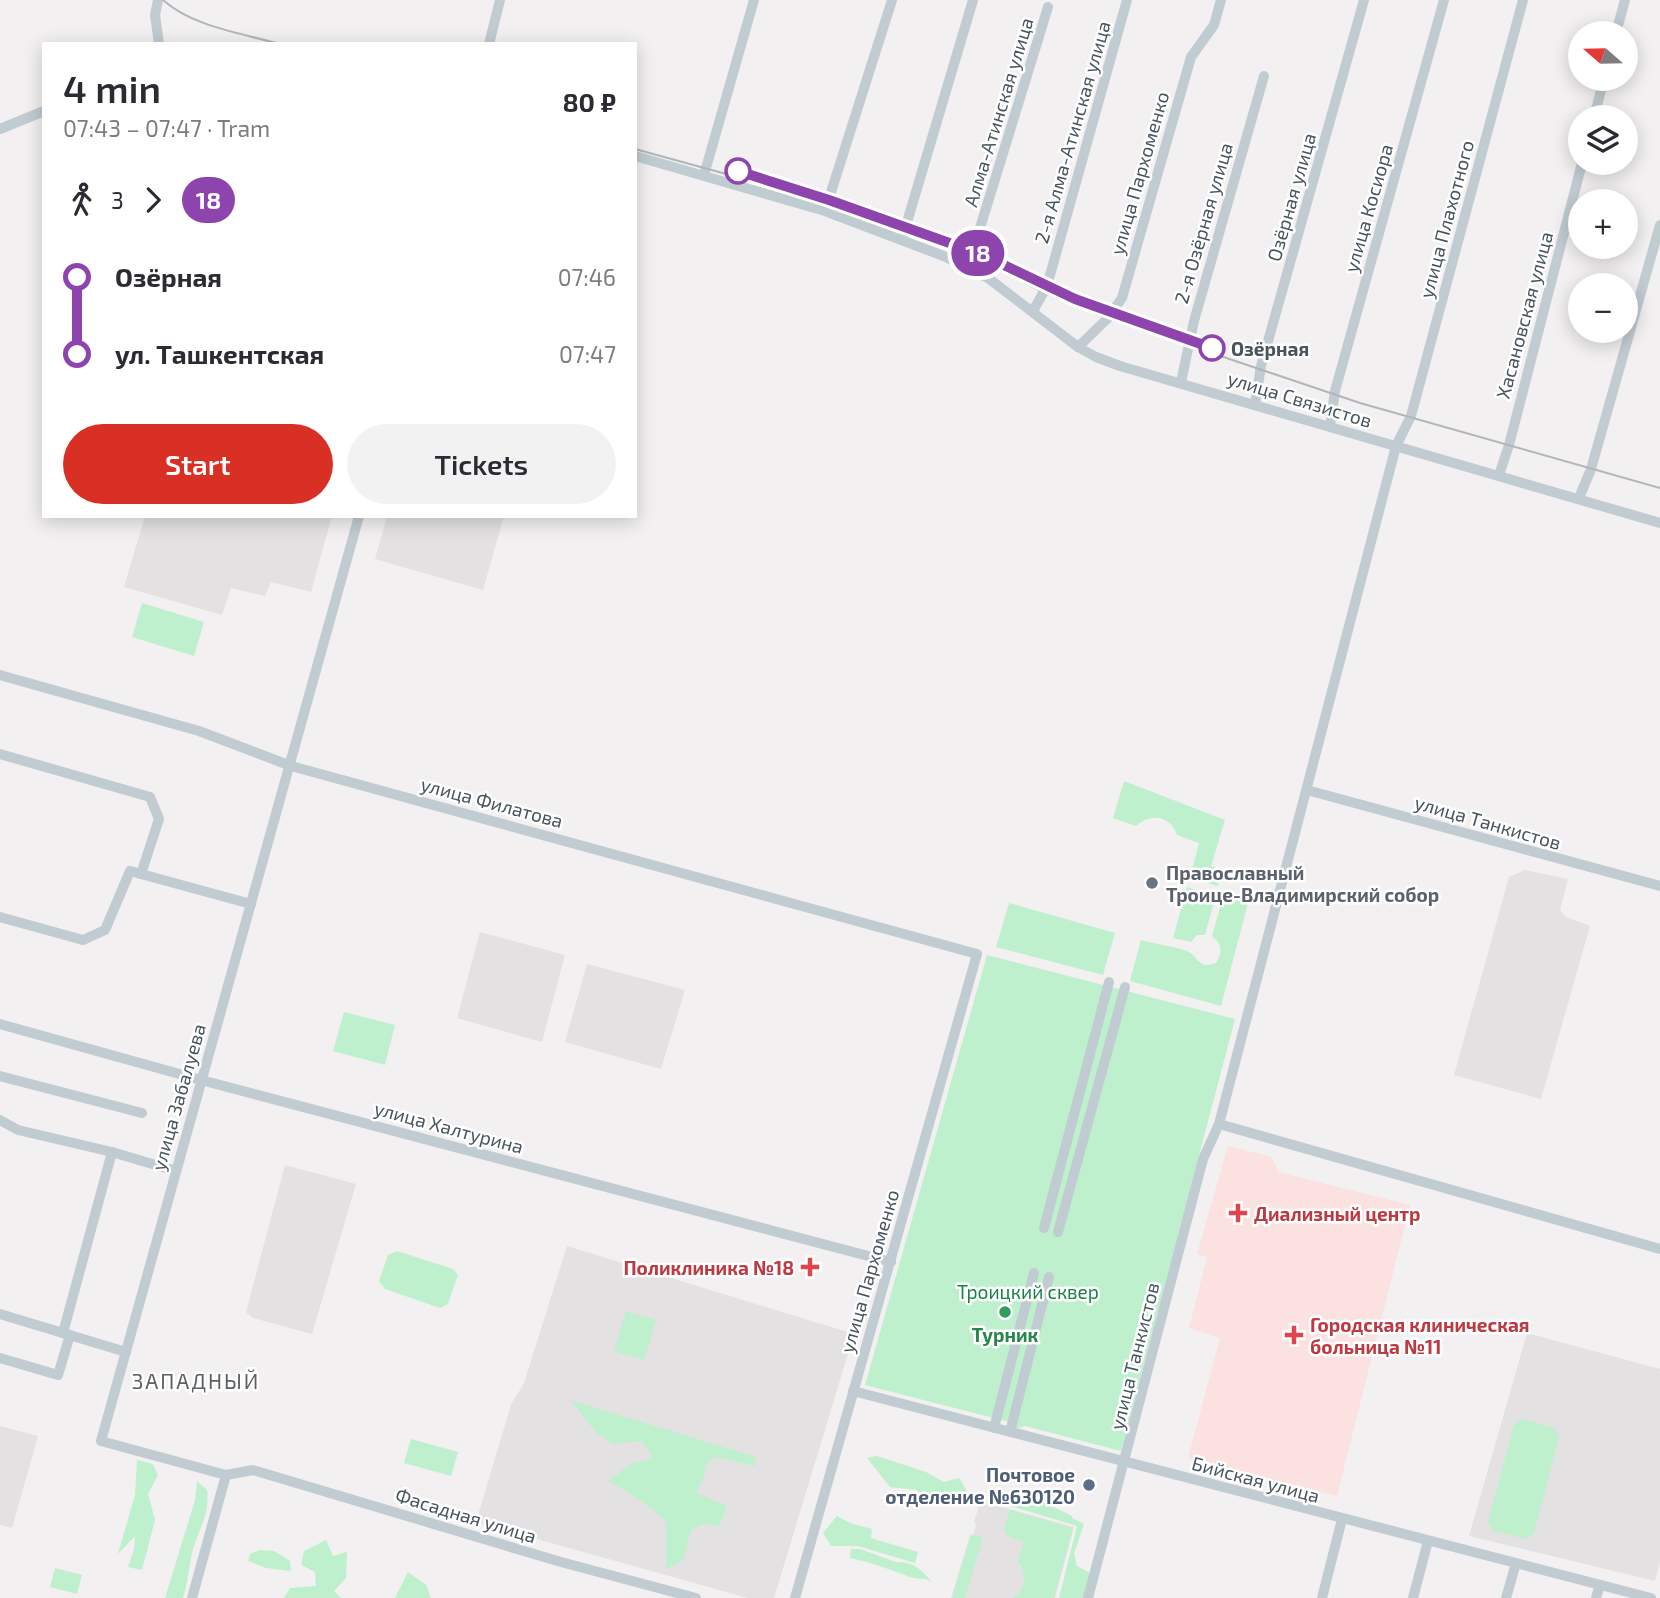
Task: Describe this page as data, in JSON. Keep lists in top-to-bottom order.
{
  "streets": {
    "street": [
      "Алма-Атинская улица",
      "2-я Алма-Атинская улица",
      "улица Пархоменко",
      "Озёрная улица",
      "улица Косиора",
      "улица Плахотного",
      "2-я Озёрная улица",
      "Хасановская улица",
      "улица Связистов",
      "улица Филатова",
      "улица Танкистов",
      "улица Забалуева",
      "улица Халтурина",
      "Бийская улица",
      "Фасадная улица"
    ]
  },
  "crossings": [
    ["Алма-Атинская улица", "улица Связистов"],
    ["2-я Алма-Атинская улица", "улица Связистов"],
    ["улица Пархоменко", "улица Связистов"],
    ["улица Пархоменко", "улица Филатова"],
    ["улица Пархоменко", "улица Халтурина"],
    ["улица Пархоменко", "Бийская улица"],
    ["Озёрная улица", "улица Связистов"],
    ["улица Косиора", "улица Связистов"],
    ["улица Плахотного", "улица Связистов"],
    ["улица Плахотного", "улица Танкистов"],
    ["2-я Озёрная улица", "улица Связистов"],
    ["Хасановская улица", "улица Связистов"],
    ["улица Связистов", "улица Танкистов"],
    ["улица Филатова", "улица Забалуева"],
    ["улица Танкистов", "Бийская улица"],
    ["улица Забалуева", "улица Халтурина"],
    ["улица Забалуева", "Фасадная улица"]
  ],
  "districts": ["ЗАПАДНЫЙ"],
  "parks": ["Троицкий сквер"],
  "places": {
    "other": [
      "Озёрная",
      "Православный Троице-Владимирский собор",
      "Турник",
      "Почтовое отделение №630120"
    ],
    "health": ["Диализный центр", "Поликлиника №18", "Городская клиническая больница №11"]
  },
  "lines": ["tram line 18"],
  "north": "left",
  "page": {
    "on_map": "18",
    "map_buttons": ["+", "−"],
    "heading": ["4 min", "07:43 – 07:47 · Tram", "80 ₽"],
    "legs": ["3", "18"],
    "list": [
      {
        "name": "Озёрная",
        "value": "07:46"
      },
      {
        "name": "ул. Ташкентская",
        "value": "07:47"
      }
    ],
    "buttons": ["Start", "Tickets"]
  }
}
